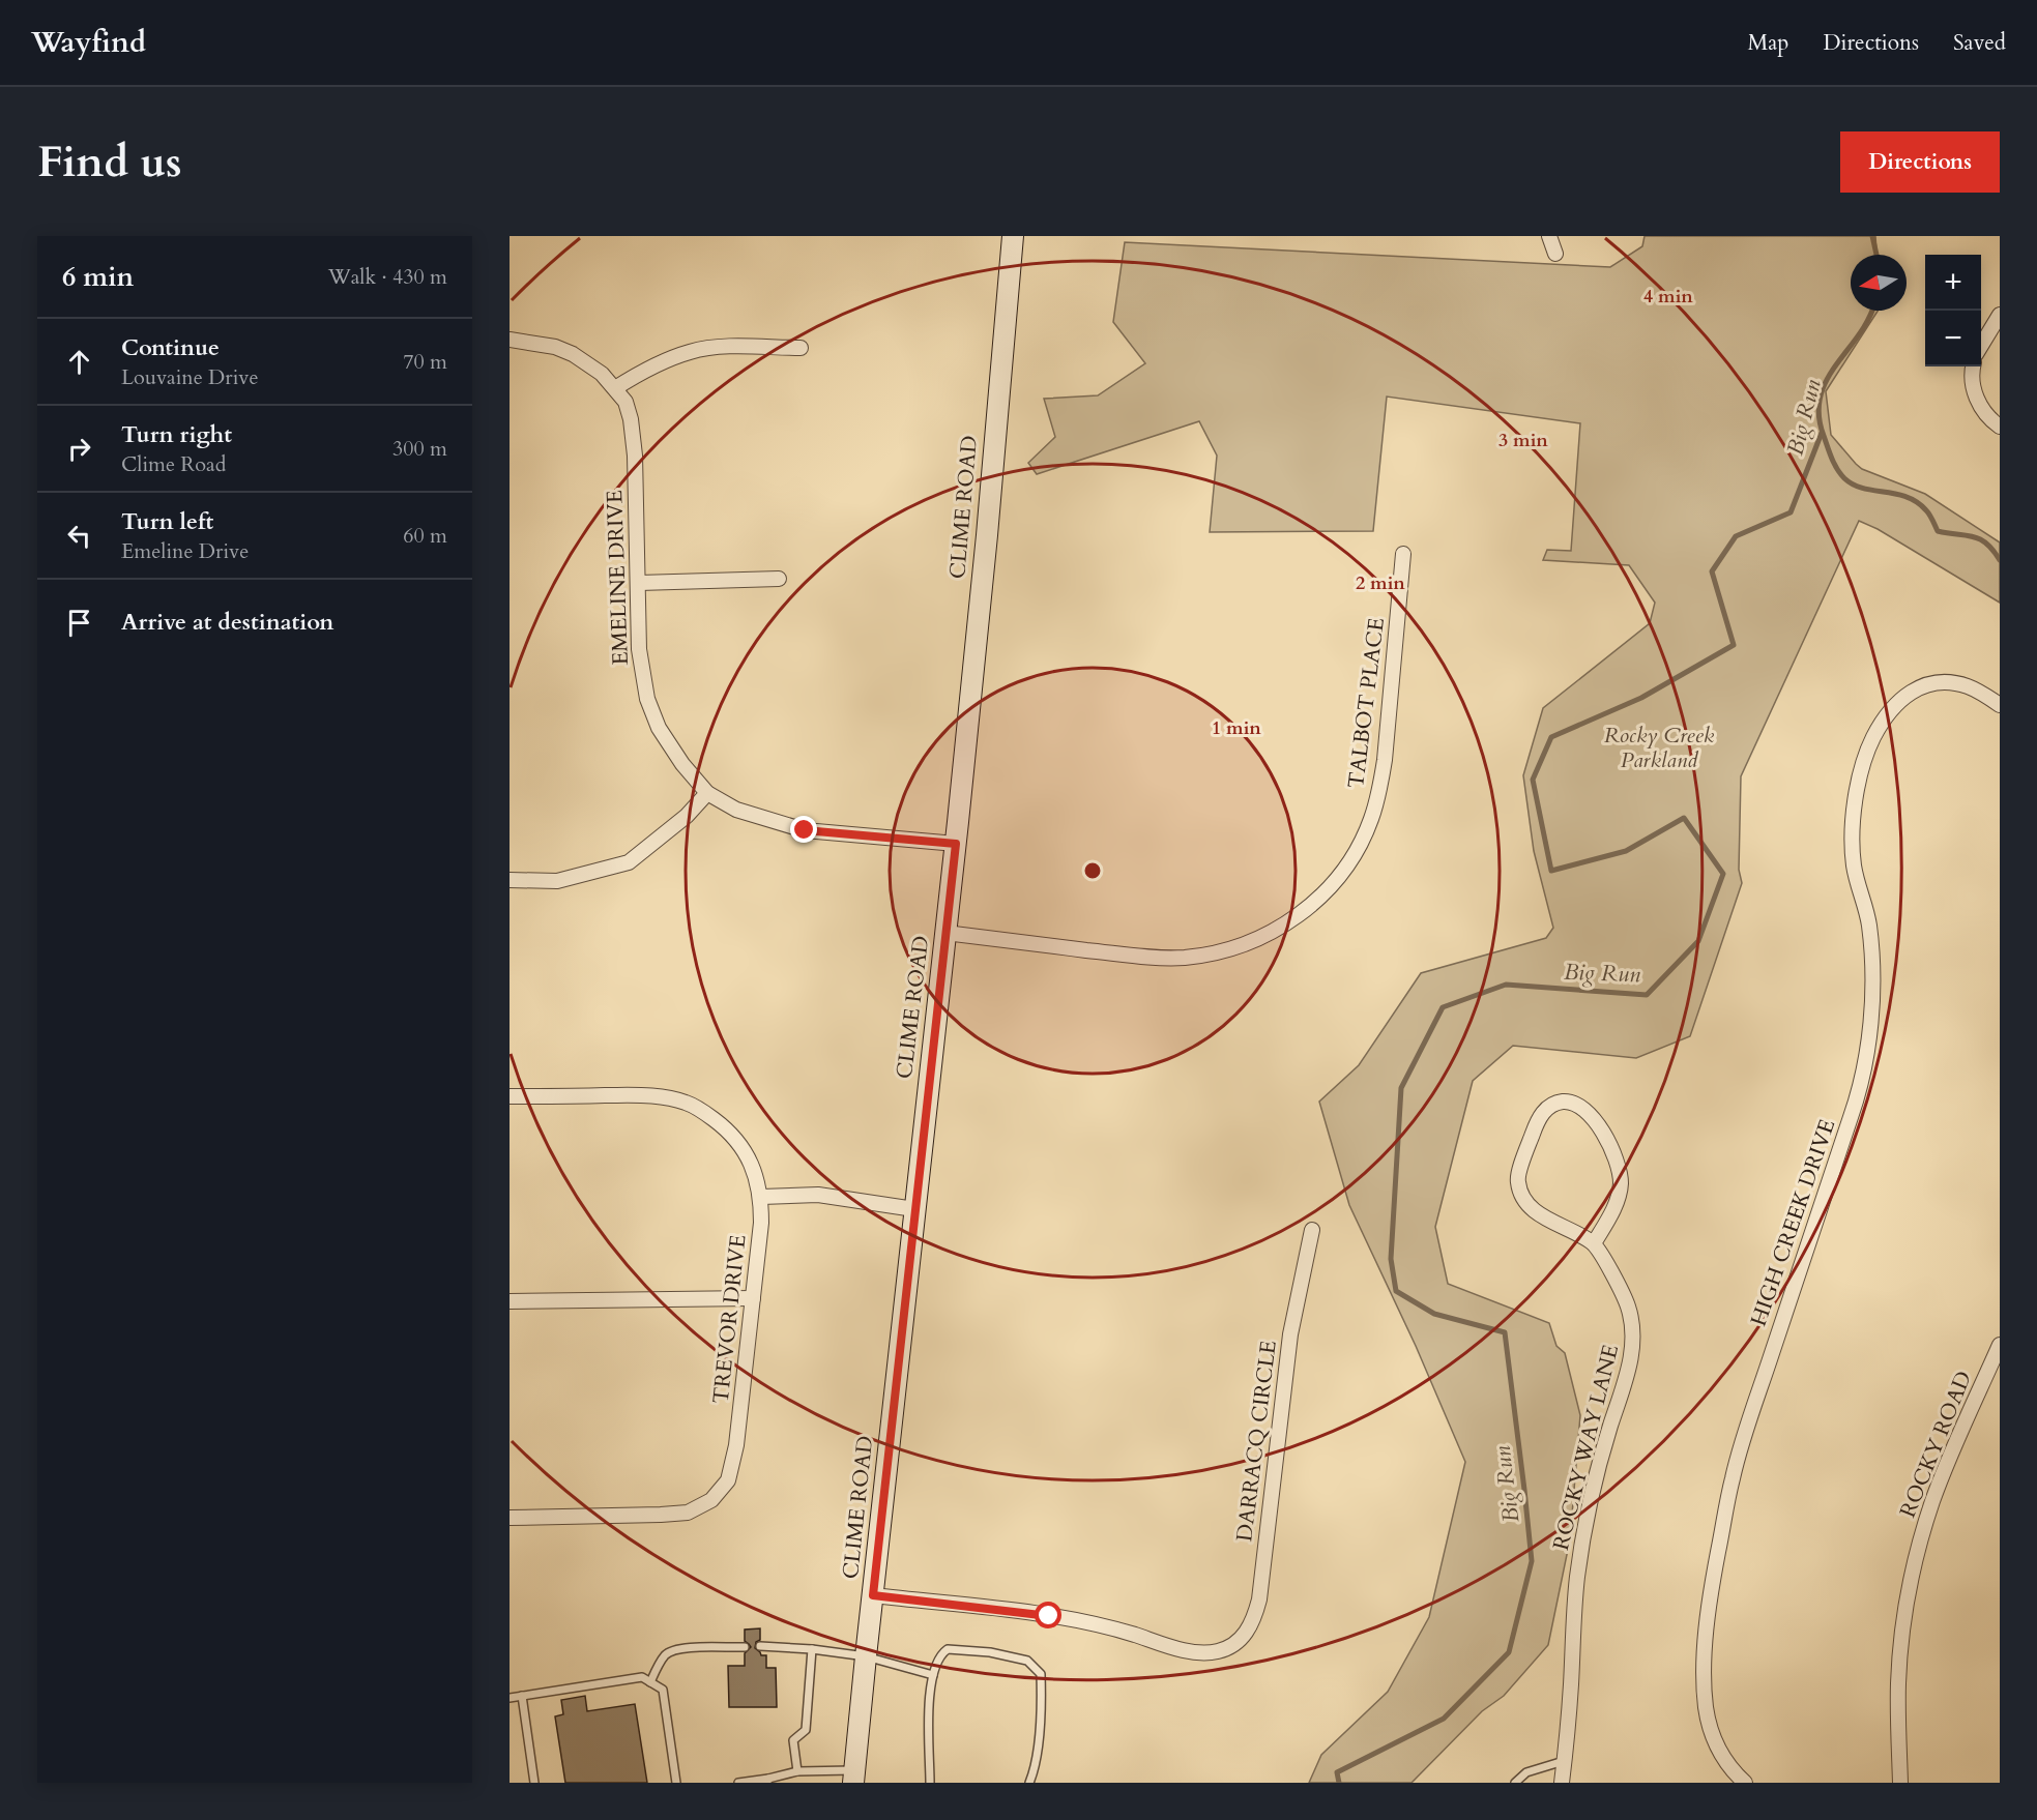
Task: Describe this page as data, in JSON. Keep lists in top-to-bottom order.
{
  "streets": {
    "main road": ["CLIME ROAD"],
    "street": [
      "EMELINE DRIVE",
      "TALBOT PLACE",
      "HIGH CREEK DRIVE",
      "TREVOR DRIVE",
      "DARRACQ CIRCLE",
      "ROCKY ROAD",
      "ROCKY WAY LANE"
    ]
  },
  "crossings": [
    ["CLIME ROAD", "EMELINE DRIVE"],
    ["CLIME ROAD", "TALBOT PLACE"],
    ["CLIME ROAD", "DARRACQ CIRCLE"]
  ],
  "water": ["Big Run"],
  "parks": ["Rocky Creek Parkland"],
  "north": "left",
  "page": {
    "header": "Wayfind",
    "nav": ["Map", "Directions", "Saved"],
    "buttons": "Directions",
    "title": "Find us",
    "heading": ["6 min", "Walk · 430 m"],
    "map_buttons": ["+", "−"],
    "list": [
      ["Continue", "Louvaine Drive", "70 m"],
      ["Turn right", "Clime Road", "300 m"],
      ["Turn left", "Emeline Drive", "60 m"],
      "Arrive at destination"
    ]
  },
  "rings": [
    "4 min",
    "3 min",
    "2 min",
    "1 min"
  ]
}
